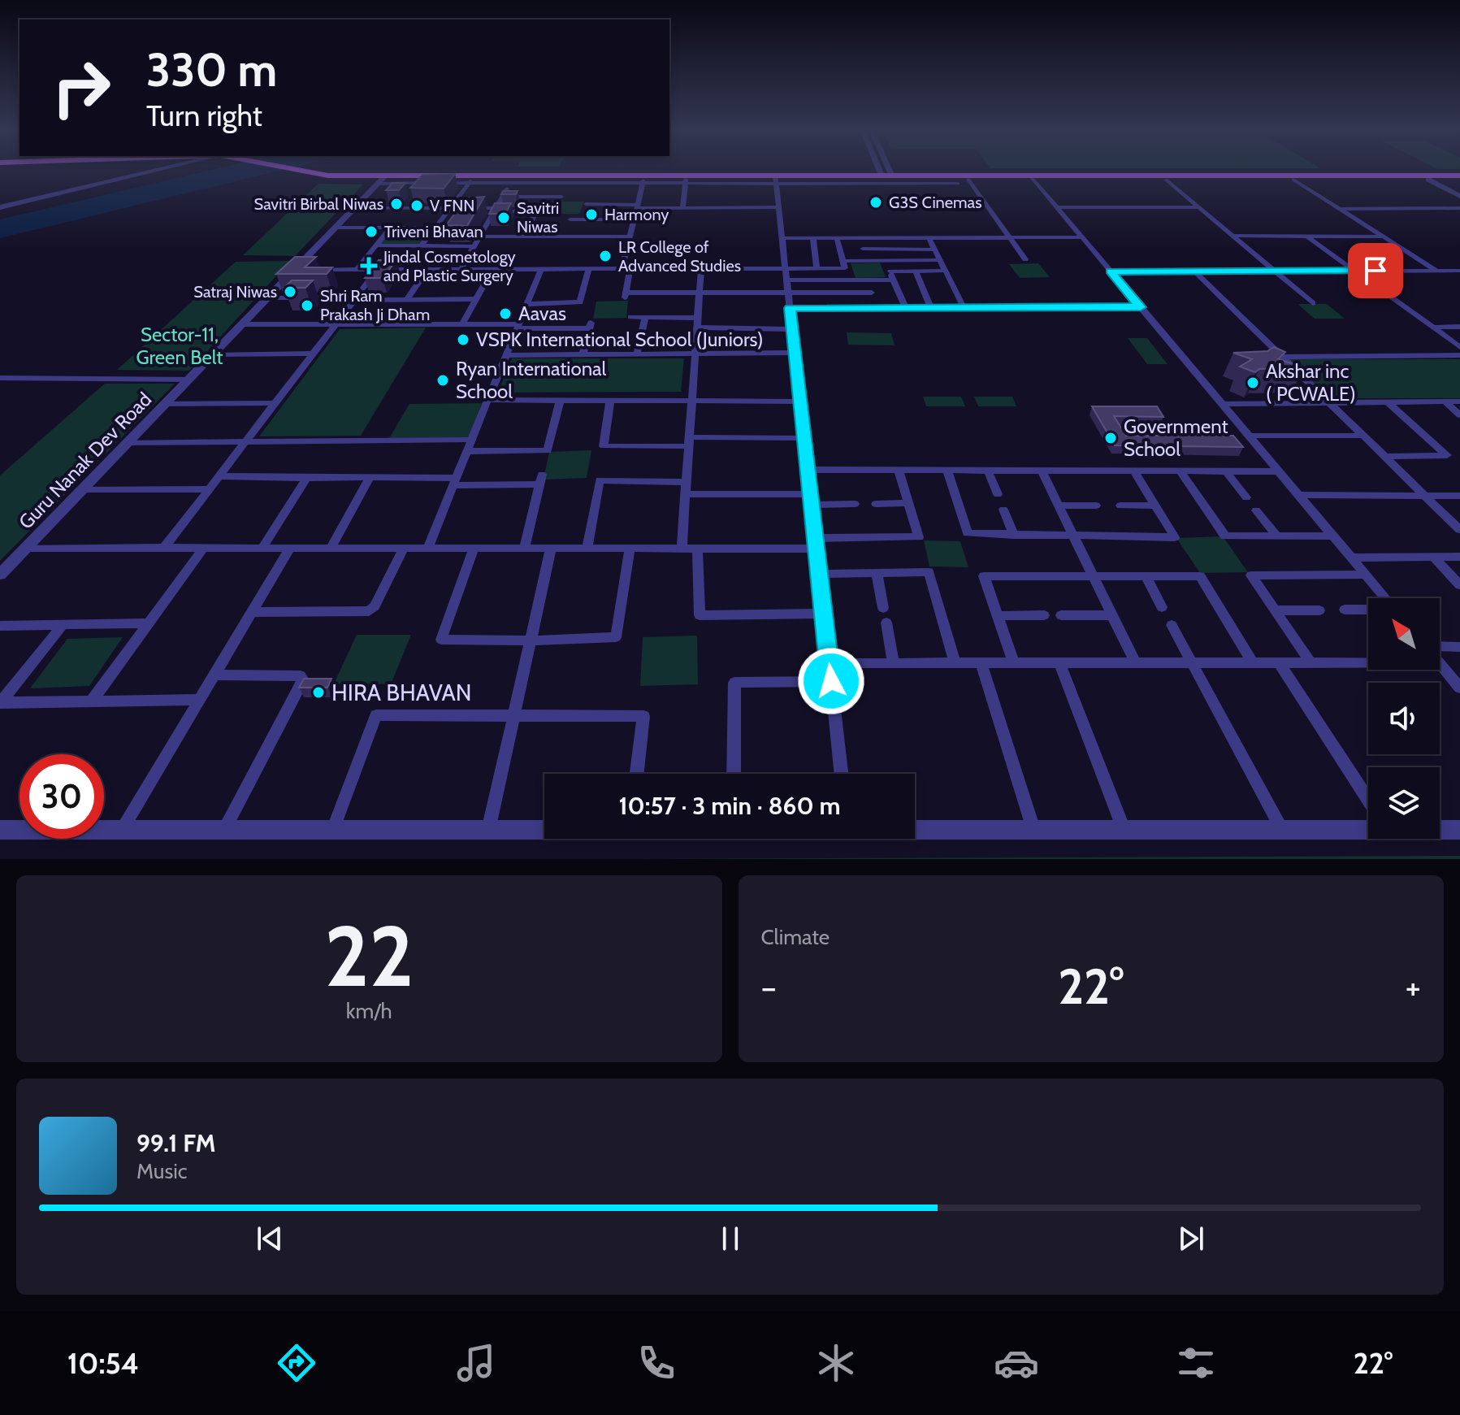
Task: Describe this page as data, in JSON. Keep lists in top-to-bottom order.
{
  "streets": {
    "street": ["Guru Nanak Dev Road"]
  },
  "parks": ["Sector-11, Green Belt"],
  "places": {
    "other": [
      "G3S Cinemas",
      "Savitri Birbal Niwas",
      "V FNN",
      "Harmony",
      "Savitri Niwas",
      "Triveni Bhavan",
      "LR College of Advanced Studies",
      "Satraj Niwas",
      "Shri Ram Prakash Ji Dham",
      "Aavas",
      "VSPK International School (Juniors)",
      "Ryan International School",
      "Akshar inc ( PCWALE)",
      "Government School",
      "HIRA BHAVAN"
    ],
    "health": ["Jindal Cosmetology and Plastic Surgery"]
  },
  "north": "top left",
  "page": {
    "turn": ["330 m", "Turn right"],
    "limit": "30",
    "trip": "10:57 · 3 min · 860 m",
    "tile": [
      ["22", "km/h"],
      "Climate"
    ],
    "heat": ["−", "22°", "+"],
    "song": ["99.1 FM", "Music"],
    "tabs": ["10:54", "22°"]
  }
}
